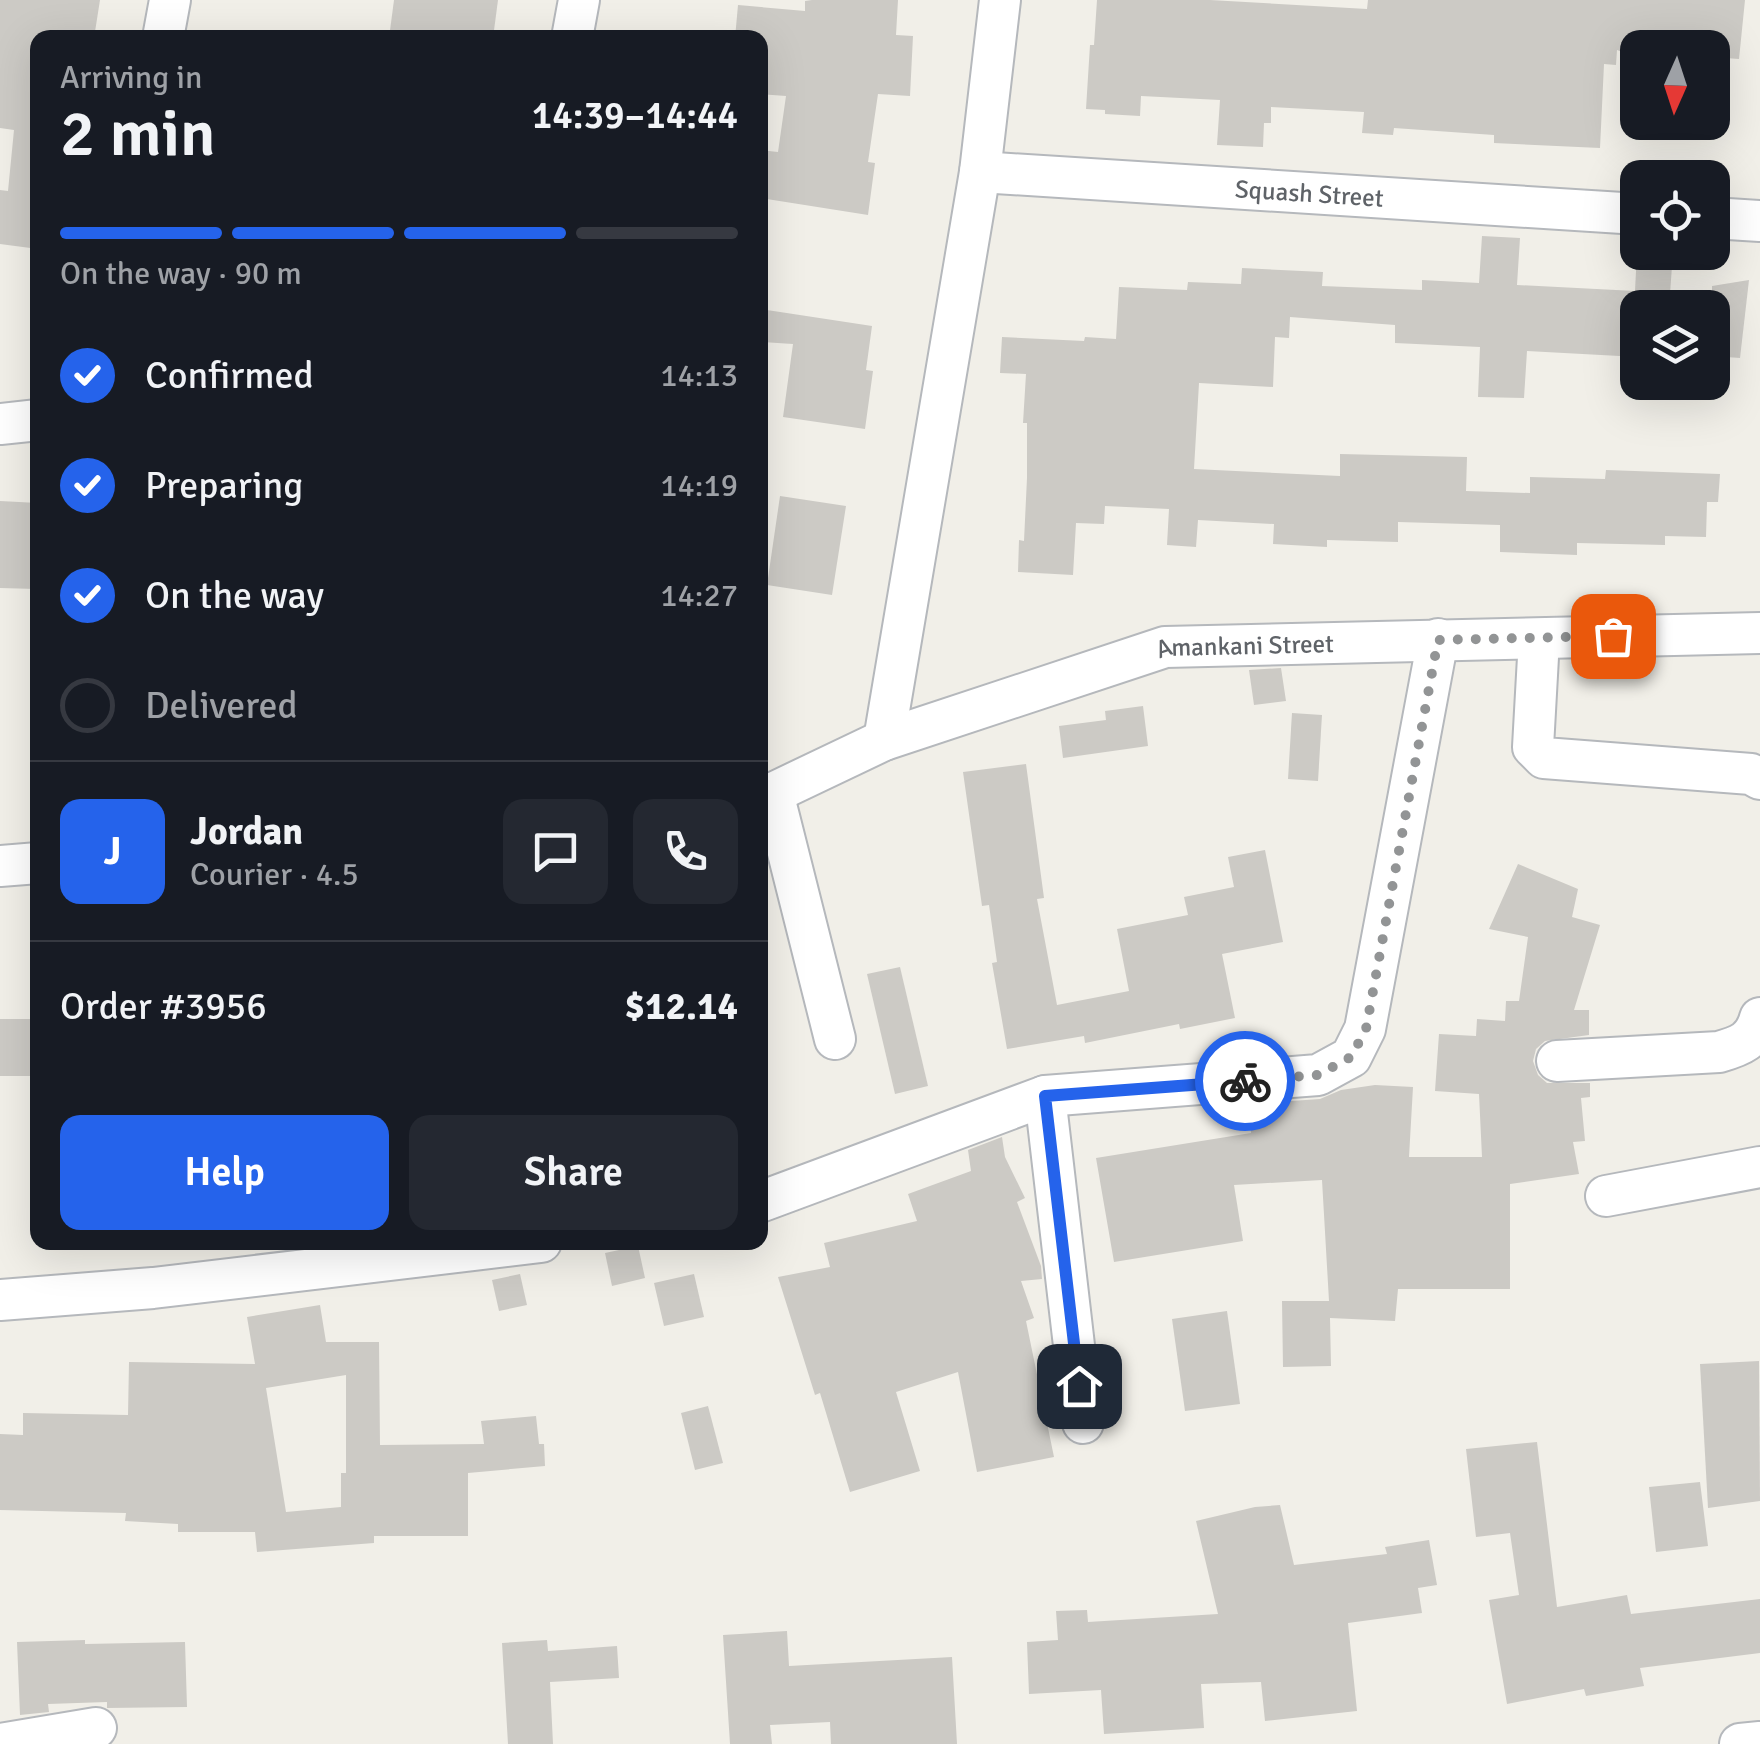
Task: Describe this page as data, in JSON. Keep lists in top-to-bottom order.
{
  "streets": {
    "street": ["Squash Street", "Amankani Street"]
  },
  "north": "bottom",
  "page": {
    "heading": ["2 min", "Arriving in", "14:39–14:44"],
    "panel": [
      "Jordan",
      "Courier · 4.5",
      "Order #3956",
      "$12.14"
    ],
    "bar": "On the way · 90 m",
    "list": [
      ["Confirmed", "14:13"],
      ["Preparing", "14:19"],
      ["On the way", "14:27"],
      "Delivered"
    ],
    "round": "J",
    "buttons": ["Help", "Share"]
  }
}
